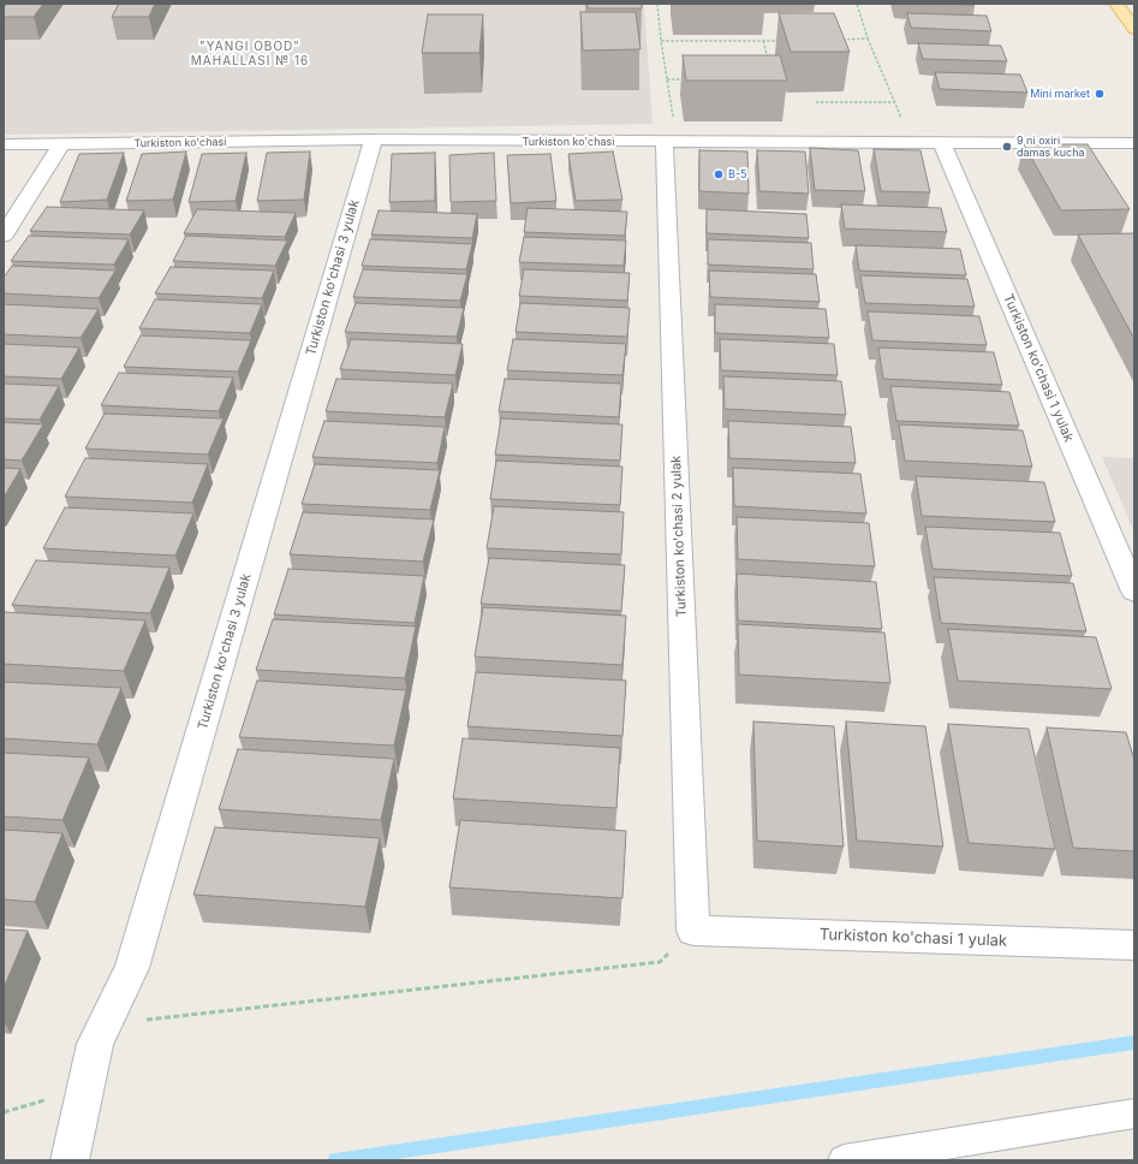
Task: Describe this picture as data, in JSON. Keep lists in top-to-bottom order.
{
  "streets": {
    "street": [
      "Turkiston ko'chasi",
      "Turkiston ko'chasi 3 yulak",
      "Turkiston ko'chasi 1 yulak",
      "Turkiston ko'chasi 2 yulak"
    ]
  },
  "crossings": [
    ["Turkiston ko'chasi", "Turkiston ko'chasi 3 yulak"],
    ["Turkiston ko'chasi", "Turkiston ko'chasi 1 yulak"],
    ["Turkiston ko'chasi", "Turkiston ko'chasi 2 yulak"],
    ["Turkiston ko'chasi 1 yulak", "Turkiston ko'chasi 2 yulak"]
  ],
  "districts": ["\"YANGI OBOD\" MAHALLASI № 16"],
  "places": ["Mini market", "9 ni oxiri damas kucha", "В-5"]
}
